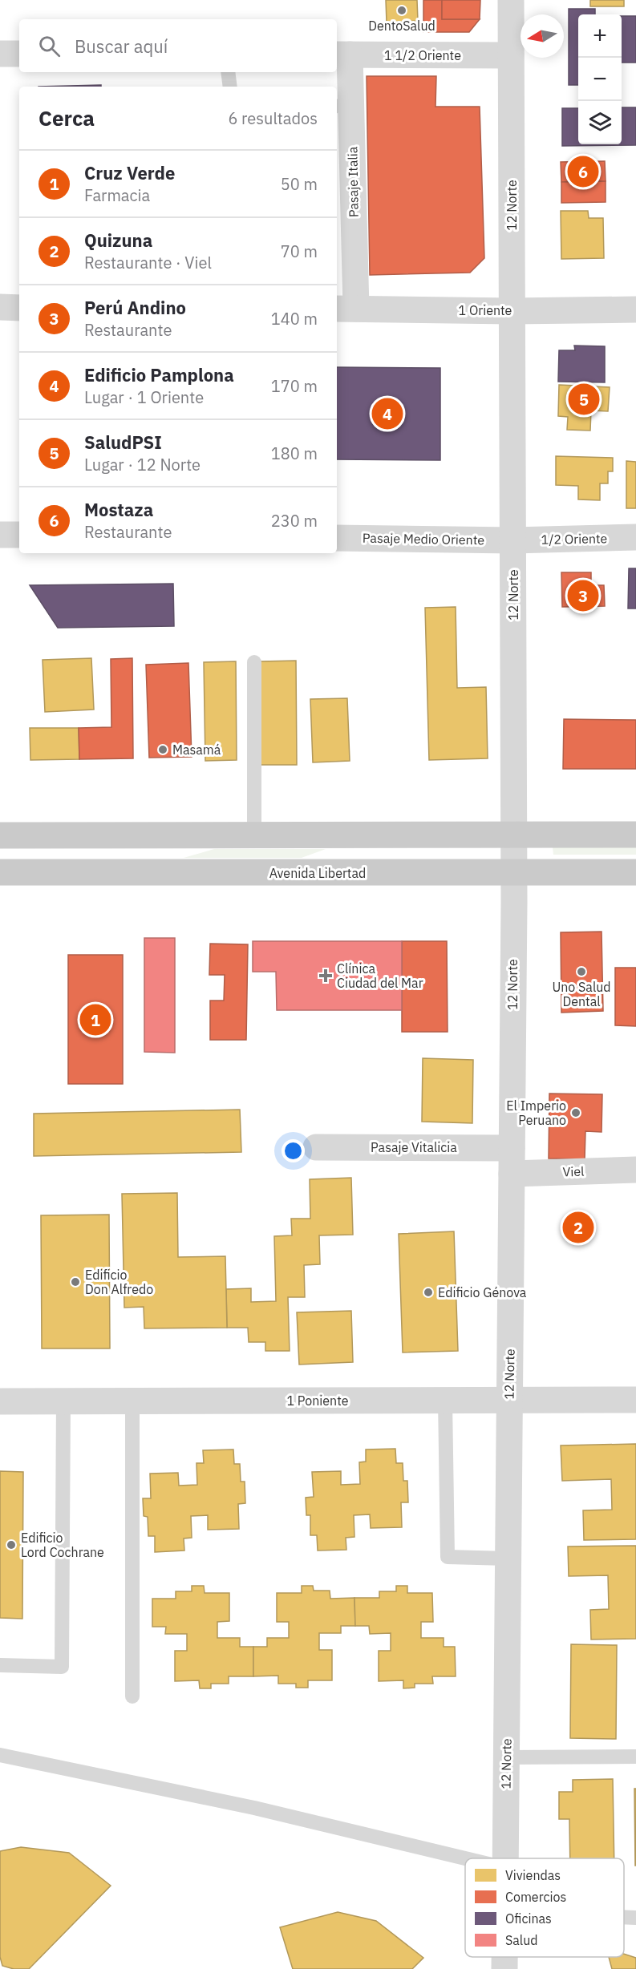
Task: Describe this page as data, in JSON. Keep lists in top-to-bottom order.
{
  "streets": {
    "main road": ["Avenida Libertad"],
    "street": [
      "1 1/2 Oriente",
      "Pasaje Italia",
      "12 Norte",
      "1 Oriente",
      "Pasaje Medio Oriente",
      "1/2 Oriente",
      "Pasaje Vitalicia",
      "Viel",
      "1 Poniente"
    ]
  },
  "crossings": [
    ["1 1/2 Oriente", "Pasaje Italia"],
    ["1 1/2 Oriente", "12 Norte"],
    ["Pasaje Italia", "1 Oriente"],
    ["12 Norte", "1 Oriente"],
    ["12 Norte", "Pasaje Medio Oriente"],
    ["12 Norte", "1/2 Oriente"],
    ["12 Norte", "Avenida Libertad"],
    ["12 Norte", "Pasaje Vitalicia"],
    ["12 Norte", "Viel"],
    ["12 Norte", "1 Poniente"],
    ["Pasaje Medio Oriente", "1/2 Oriente"],
    ["Pasaje Vitalicia", "Viel"]
  ],
  "places": {
    "other": [
      "DentoSalud",
      "Masamá",
      "Uno Salud Dental",
      "El Imperio Peruano",
      "Edificio Don Alfredo",
      "Edificio Génova",
      "Edificio Lord Cochrane"
    ],
    "health": ["Clínica Ciudad del Mar"]
  },
  "legend": [
    "Viviendas",
    "Comercios",
    "Oficinas",
    "Salud"
  ],
  "north": "left",
  "page": {
    "map_buttons": ["+", "−"],
    "search": "Buscar aquí",
    "heading": ["Cerca", "6 resultados"],
    "list": [
      {
        "mark": "1",
        "name": "Cruz Verde",
        "note": "Farmacia",
        "value": "50 m"
      },
      {
        "mark": "2",
        "name": "Quizuna",
        "note": "Restaurante · Viel",
        "value": "70 m"
      },
      {
        "mark": "3",
        "name": "Perú Andino",
        "note": "Restaurante",
        "value": "140 m"
      },
      {
        "mark": "4",
        "name": "Edificio Pamplona",
        "note": "Lugar · 1 Oriente",
        "value": "170 m"
      },
      {
        "mark": "5",
        "name": "SaludPSI",
        "note": "Lugar · 12 Norte",
        "value": "180 m"
      },
      {
        "mark": "6",
        "name": "Mostaza",
        "note": "Restaurante",
        "value": "230 m"
      }
    ],
    "pins": [
      "6",
      "5",
      "4",
      "3",
      "1",
      "2"
    ]
  }
}
